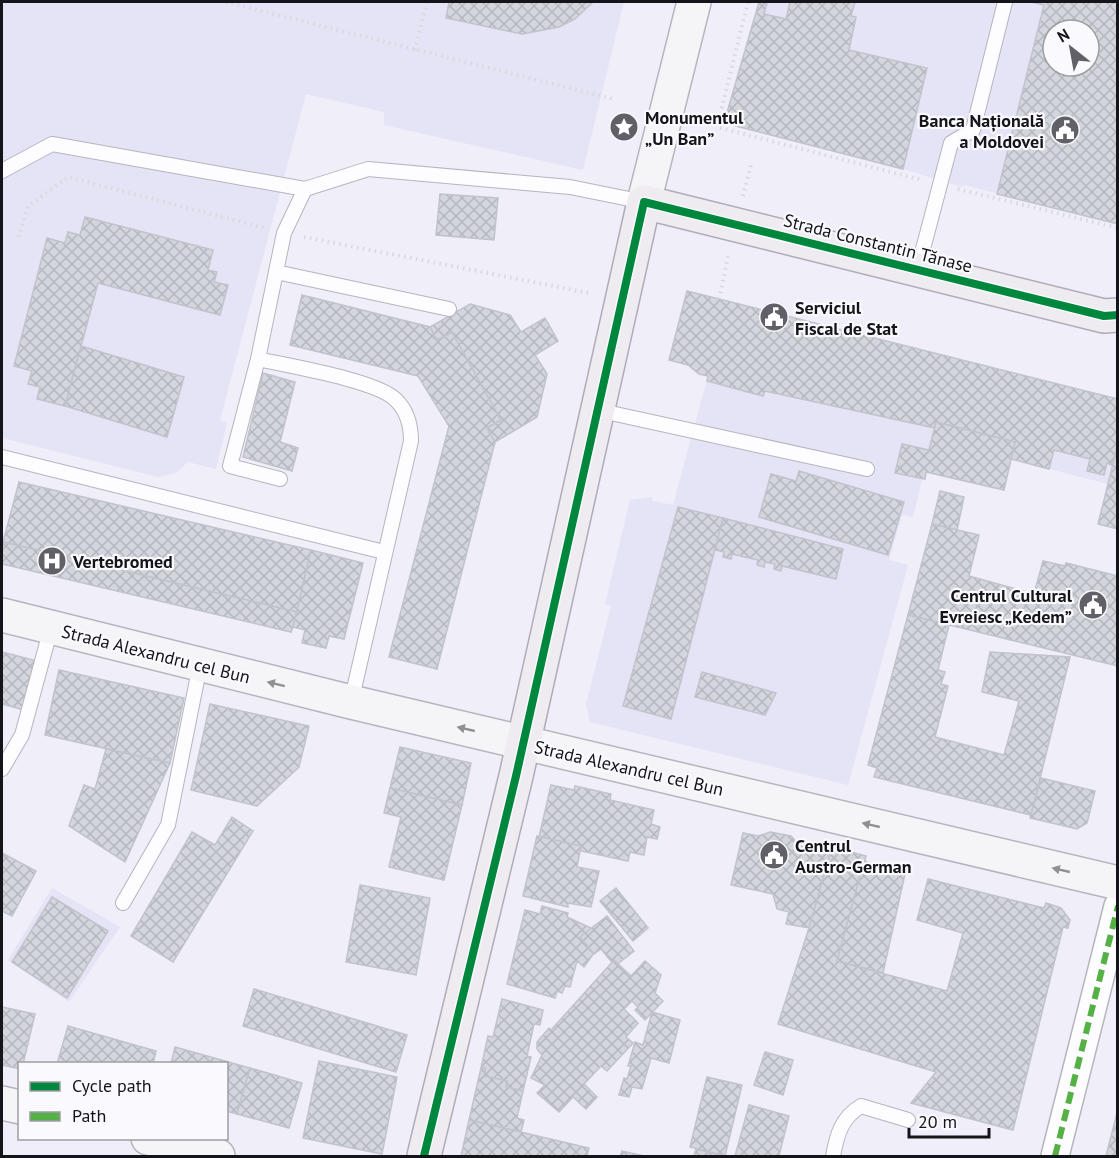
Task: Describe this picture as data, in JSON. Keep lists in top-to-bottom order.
{
  "streets": {
    "main road": ["Strada Constantin Tănase", "Strada Alexandru cel Bun"]
  },
  "one_way": ["Strada Alexandru cel Bun"],
  "places": {
    "place": ["Monumentul „Un Ban”"],
    "public building": [
      "Banca Națională a Moldovei",
      "Serviciul Fiscal de Stat",
      "Centrul Cultural Evreiesc „Kedem”",
      "Centrul Austro-German"
    ],
    "hospital": ["Vertebromed"]
  },
  "legend": ["Cycle path", "Path"],
  "scale_bar": "20 m",
  "north": "top left"
}
